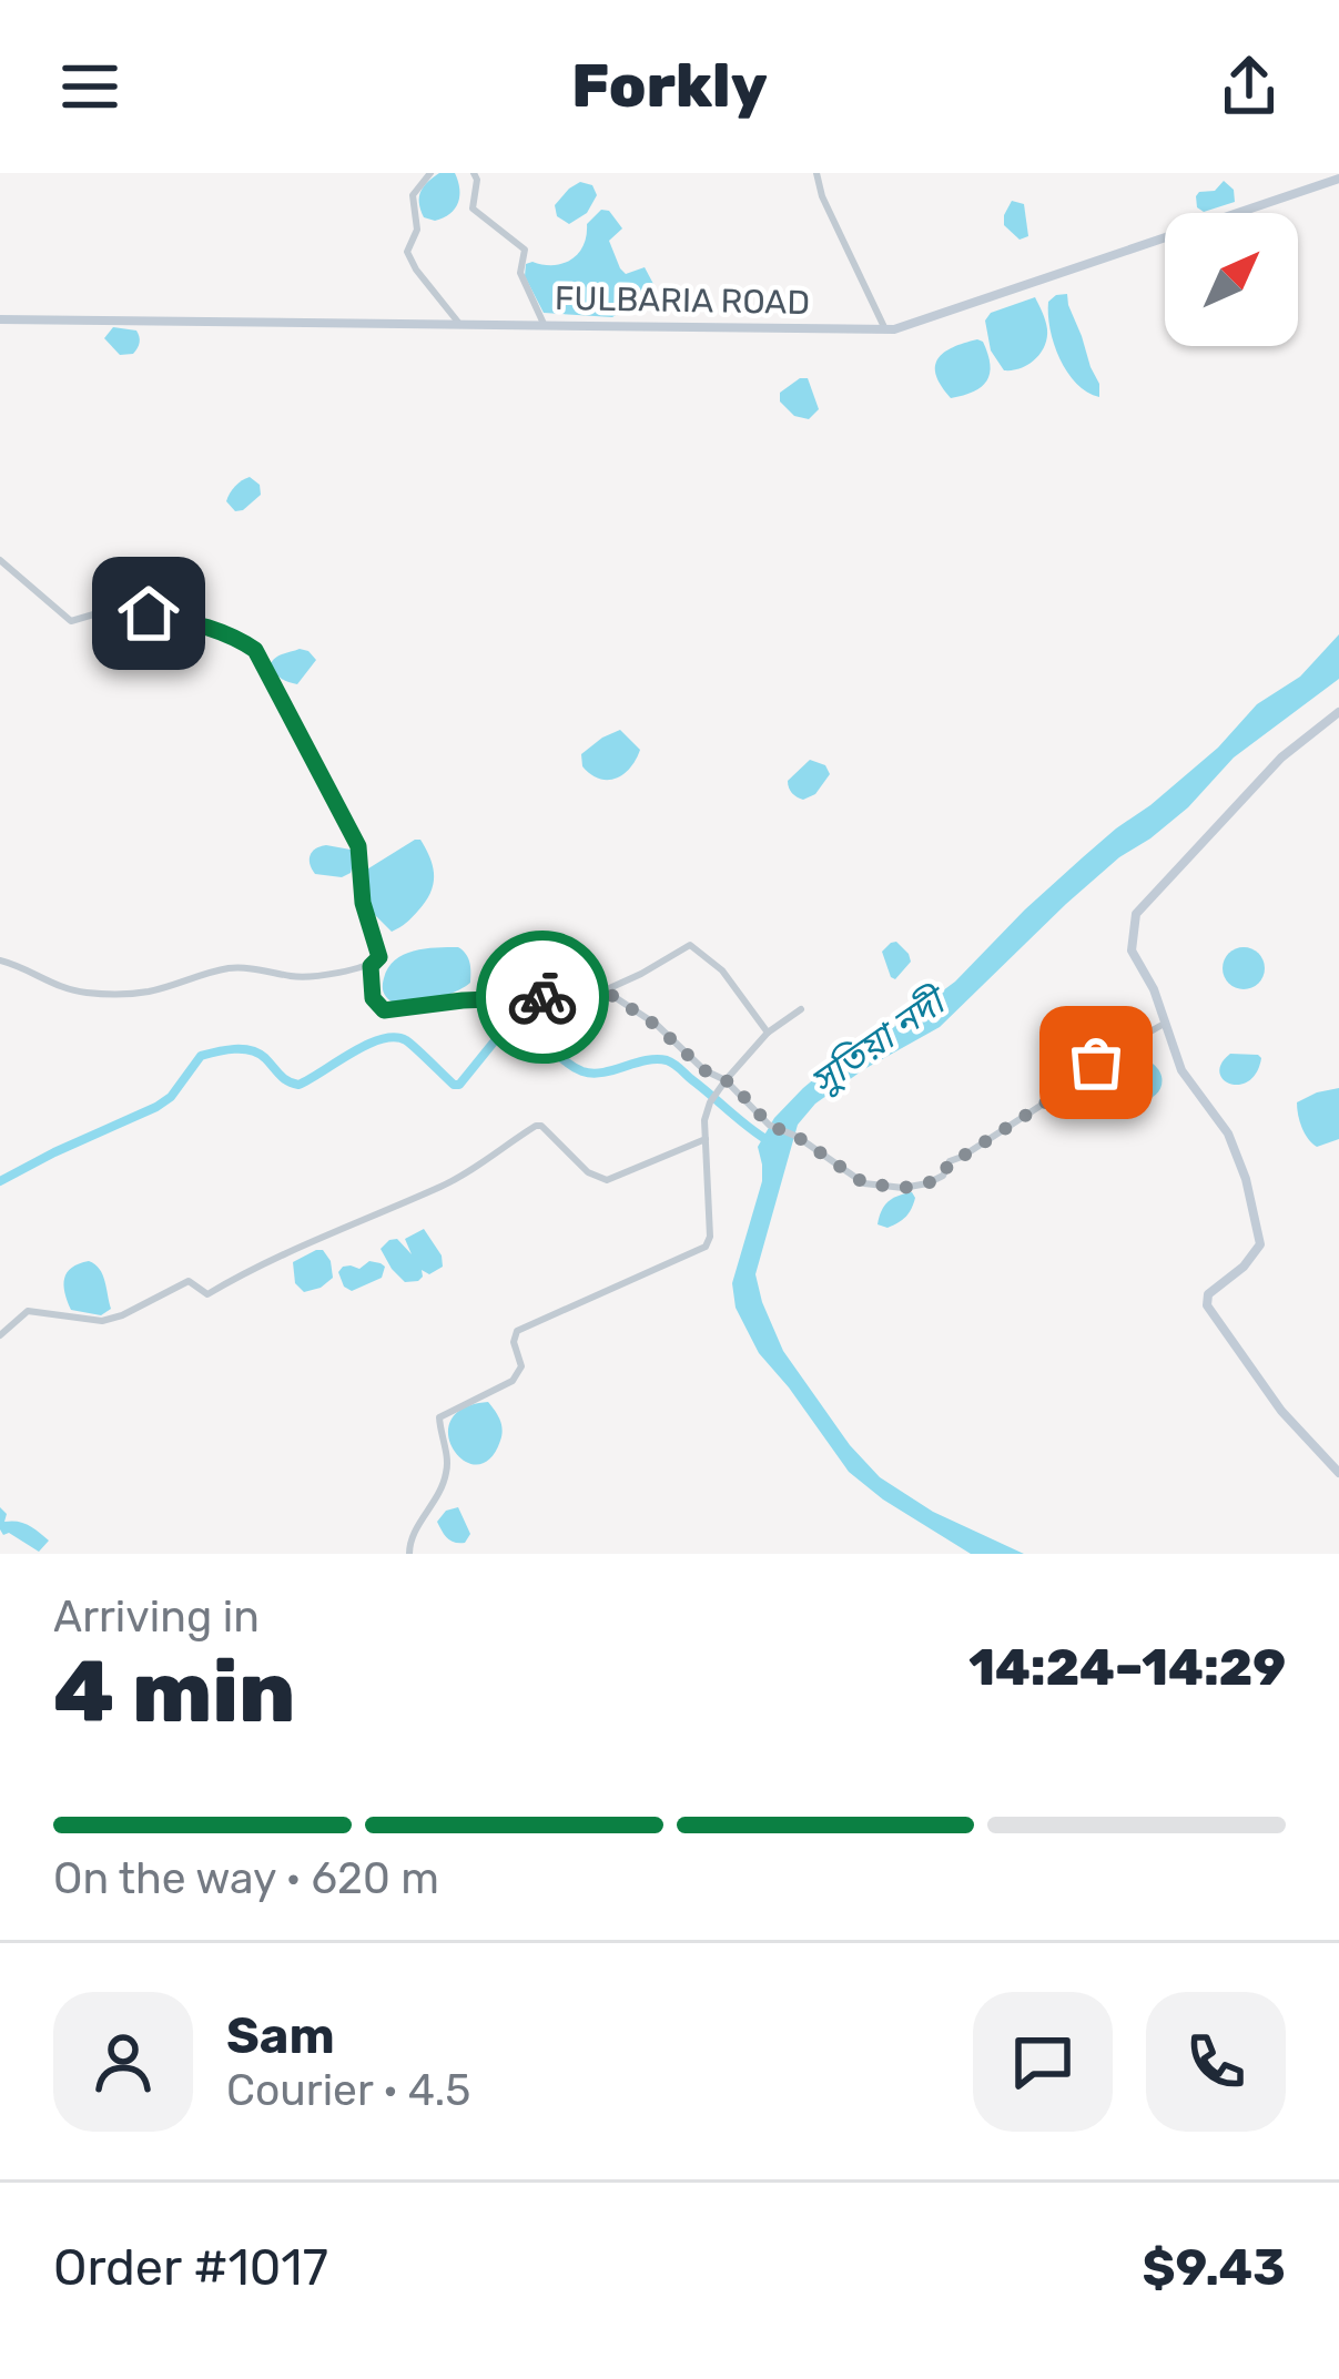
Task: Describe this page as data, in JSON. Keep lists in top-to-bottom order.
{
  "streets": {
    "main road": ["FULBARIA ROAD"]
  },
  "water": ["সুতিয়া নদী"],
  "north": "top right",
  "page": {
    "header": "Forkly",
    "heading": ["4 min", "Arriving in", "14:24–14:29"],
    "panel": [
      "Sam",
      "Courier · 4.5",
      "Order #1017",
      "$9.43"
    ],
    "bar": "On the way · 620 m"
  }
}
